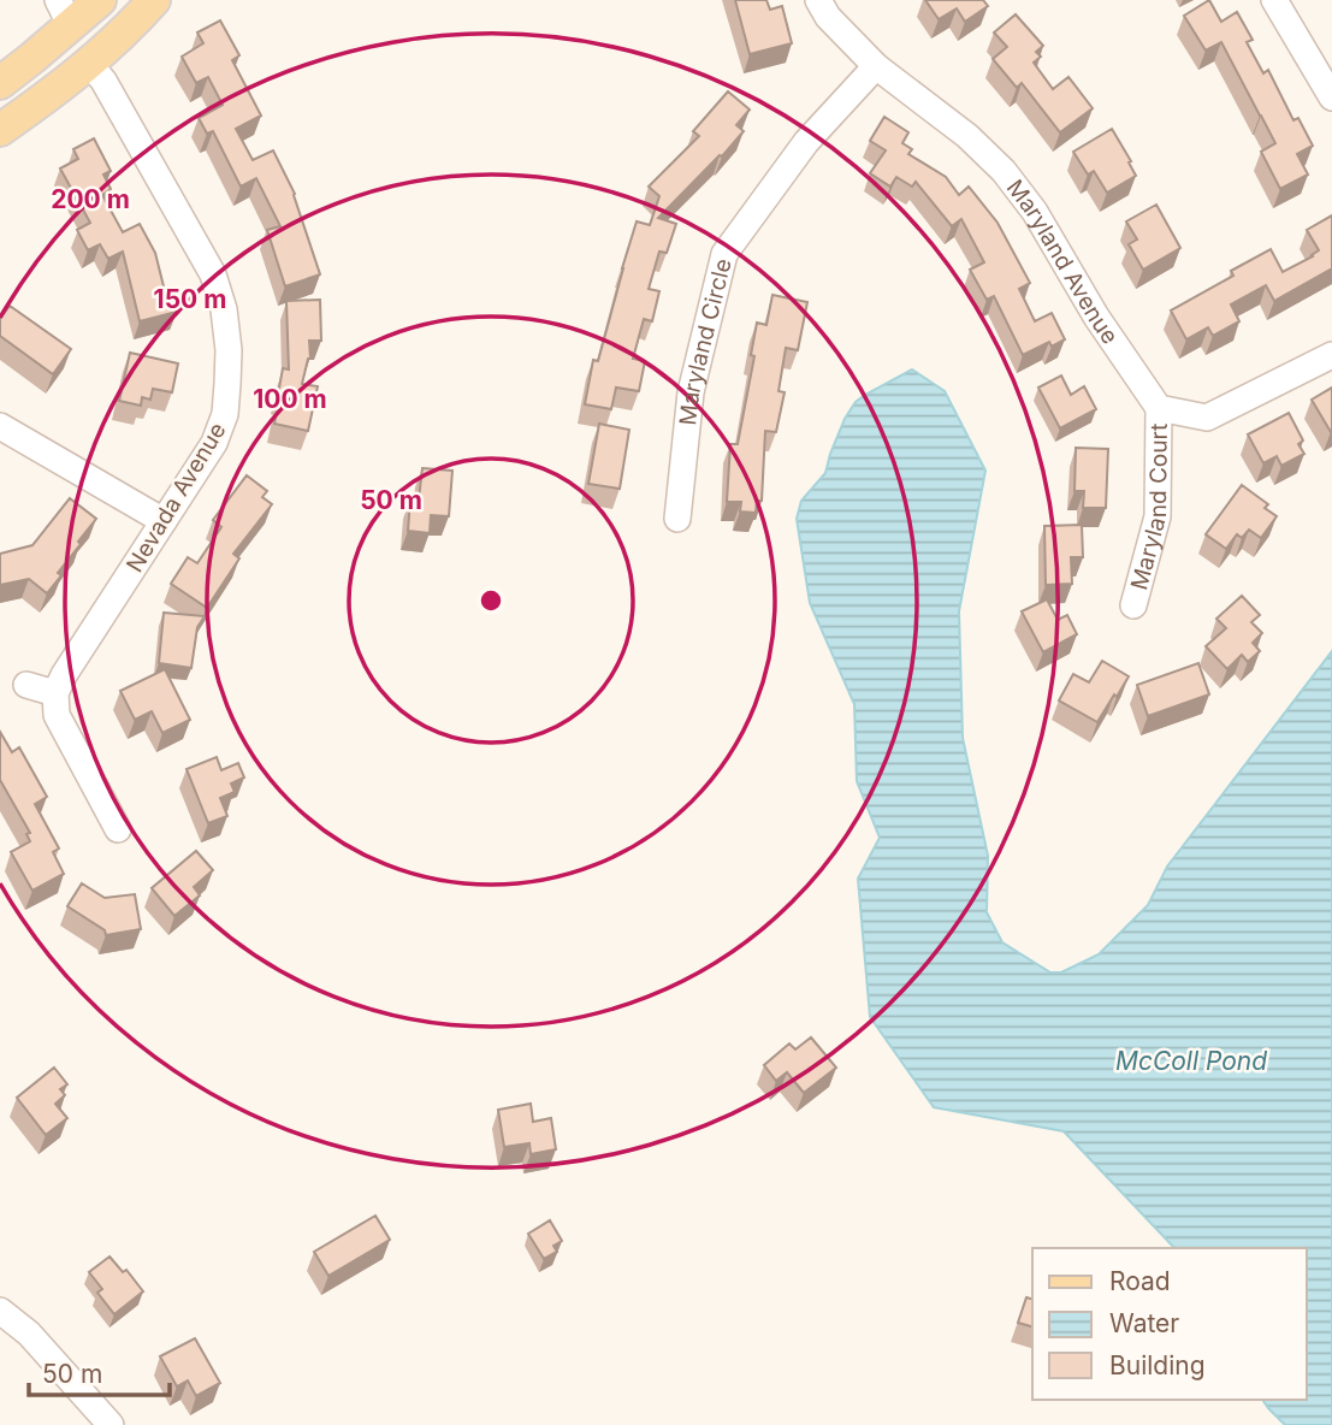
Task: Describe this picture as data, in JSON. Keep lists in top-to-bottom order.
{
  "streets": {
    "street": [
      "Maryland Avenue",
      "Maryland Circle",
      "Nevada Avenue",
      "Maryland Court"
    ]
  },
  "crossings": [
    ["Maryland Avenue", "Maryland Circle"],
    ["Maryland Avenue", "Maryland Court"]
  ],
  "water": ["McColl Pond"],
  "legend": ["Road", "Water", "Building"],
  "scale_bar": "50 m",
  "rings": [
    "200 m",
    "150 m",
    "100 m",
    "50 m"
  ]
}
